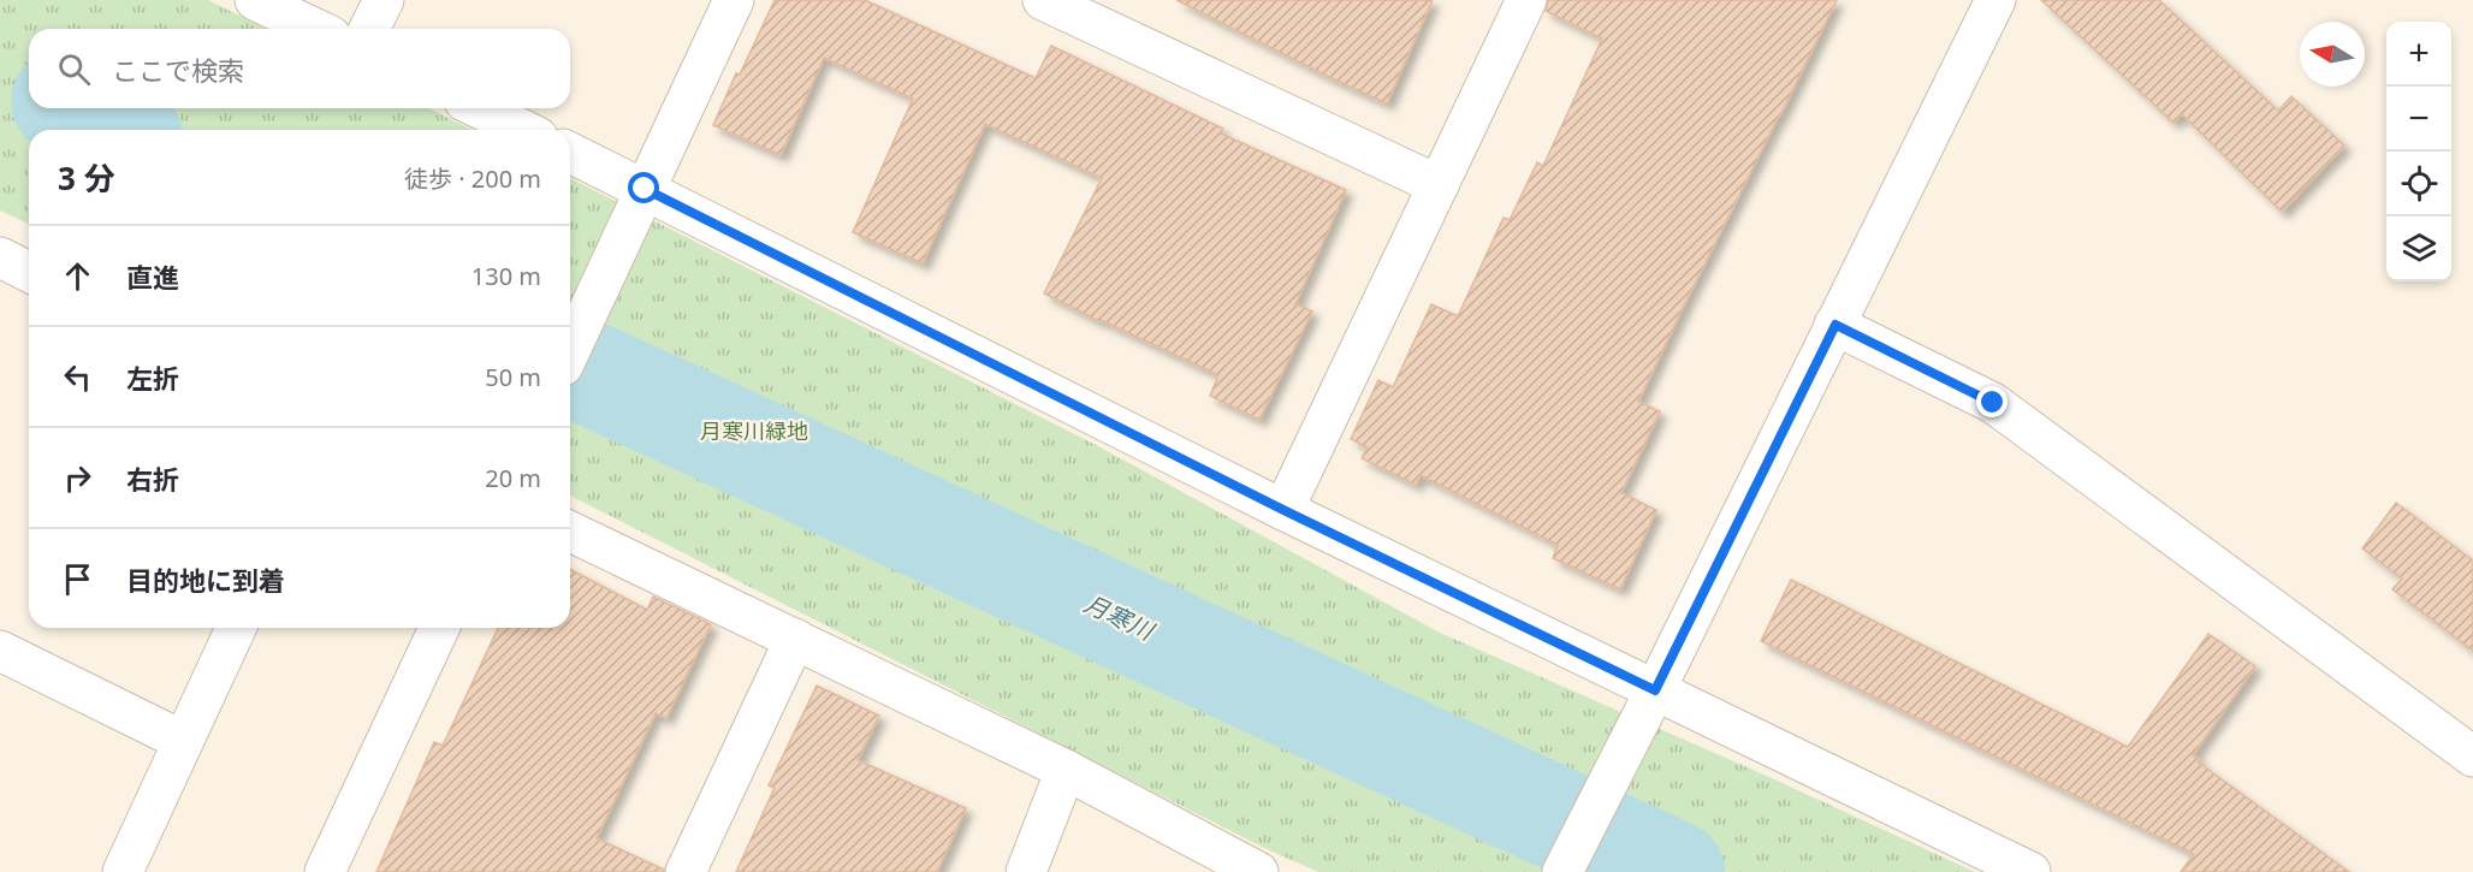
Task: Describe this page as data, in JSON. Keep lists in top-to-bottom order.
{
  "water": ["月寒川"],
  "parks": ["月寒川緑地"],
  "north": "left",
  "page": {
    "map_buttons": ["+", "−"],
    "search": "ここで検索",
    "heading": ["3 分", "徒歩 · 200 m"],
    "list": [
      ["直進", "130 m"],
      ["左折", "50 m"],
      ["右折", "20 m"],
      "目的地に到着"
    ]
  }
}
